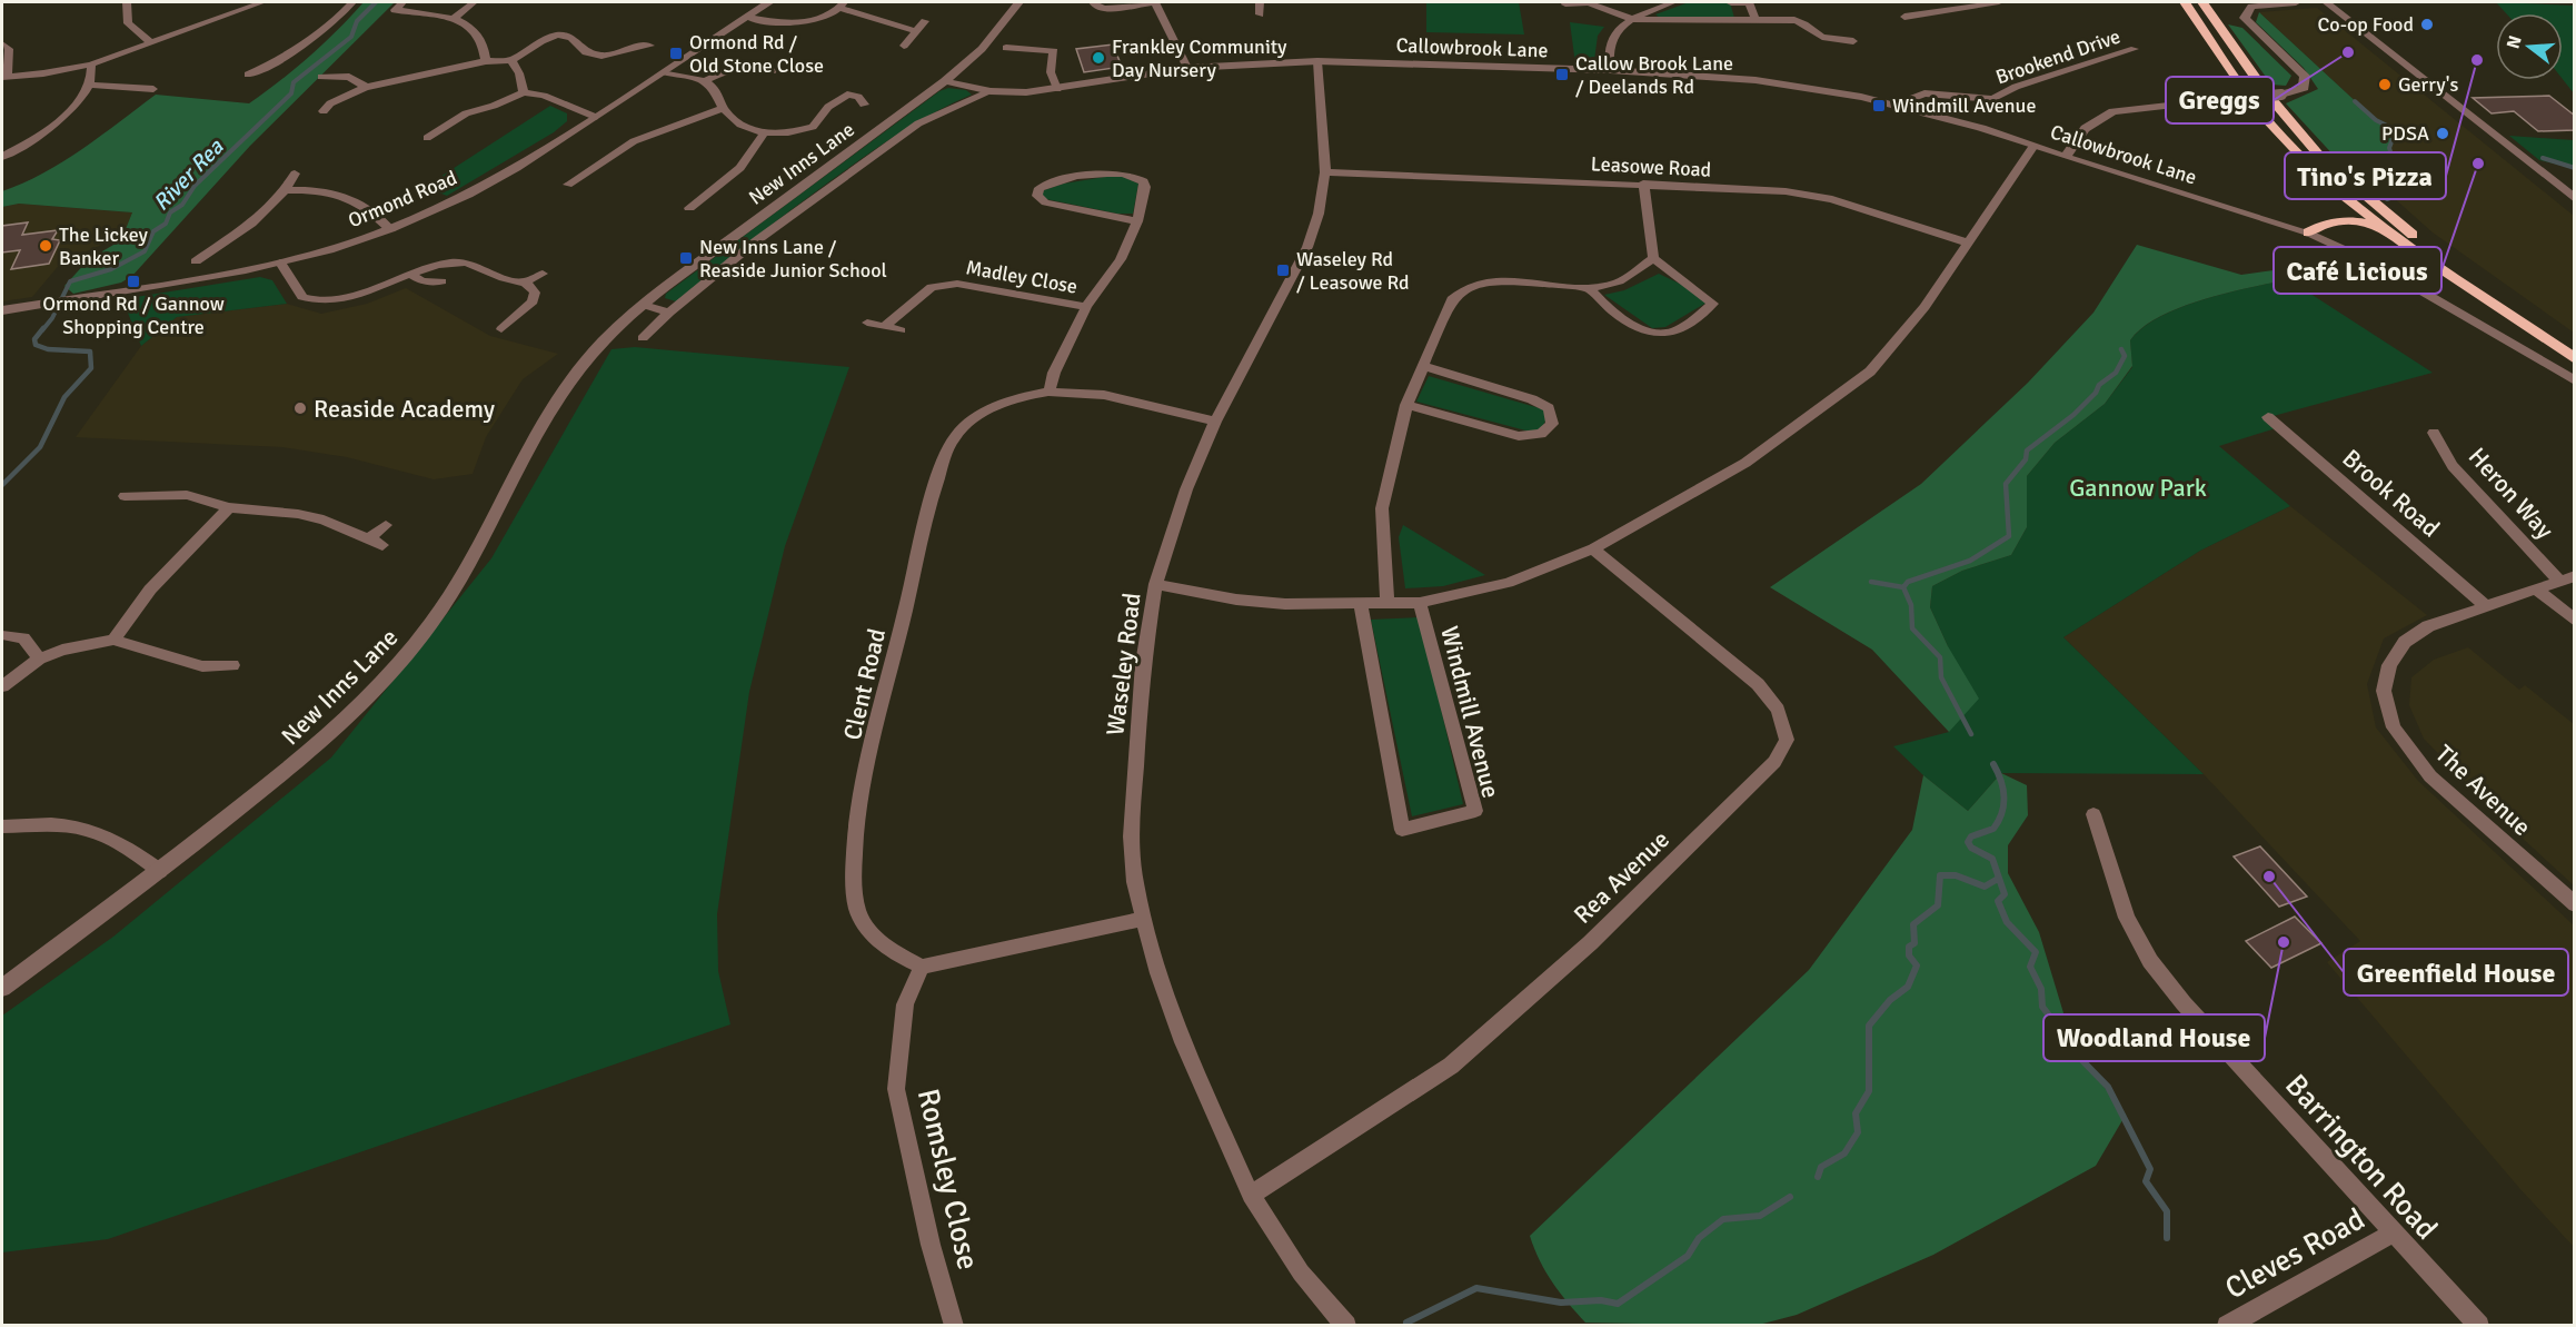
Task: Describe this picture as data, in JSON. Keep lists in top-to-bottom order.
{
  "streets": {
    "street": [
      "Callowbrook Lane",
      "Brookend Drive",
      "New Inns Lane",
      "Leasowe Road",
      "Ormond Road",
      "Madley Close",
      "Brook Road",
      "Heron Way",
      "Waseley Road",
      "Clent Road",
      "Windmill Avenue",
      "The Avenue",
      "Rea Avenue",
      "Barrington Road",
      "Romsley Close",
      "Cleves Road"
    ]
  },
  "crossings": [
    ["Callowbrook Lane", "Brookend Drive"],
    ["Callowbrook Lane", "New Inns Lane"],
    ["Callowbrook Lane", "Waseley Road"],
    ["Callowbrook Lane", "Windmill Avenue"],
    ["Leasowe Road", "Waseley Road"],
    ["Leasowe Road", "Windmill Avenue"],
    ["Brook Road", "The Avenue"],
    ["Heron Way", "The Avenue"],
    ["Waseley Road", "Clent Road"],
    ["Waseley Road", "Windmill Avenue"],
    ["Waseley Road", "Rea Avenue"],
    ["Clent Road", "Romsley Close"],
    ["Windmill Avenue", "Rea Avenue"],
    ["Barrington Road", "Cleves Road"]
  ],
  "water": ["River Rea"],
  "parks": ["Gannow Park"],
  "places": {
    "other": [
      "Co-op Food",
      "Greggs",
      "Frankley Community Day Nursery",
      "Tino's Pizza",
      "Gerry's",
      "PDSA",
      "Café Licious",
      "The Lickey Banker",
      "Reaside Academy",
      "Greenfield House",
      "Woodland House"
    ],
    "transit": [
      "Ormond Rd / Old Stone Close",
      "Callow Brook Lane / Deelands Rd",
      "Windmill Avenue",
      "New Inns Lane / Reaside Junior School",
      "Waseley Rd / Leasowe Rd",
      "Ormond Rd / Gannow Shopping Centre"
    ]
  },
  "north": "left"
}
